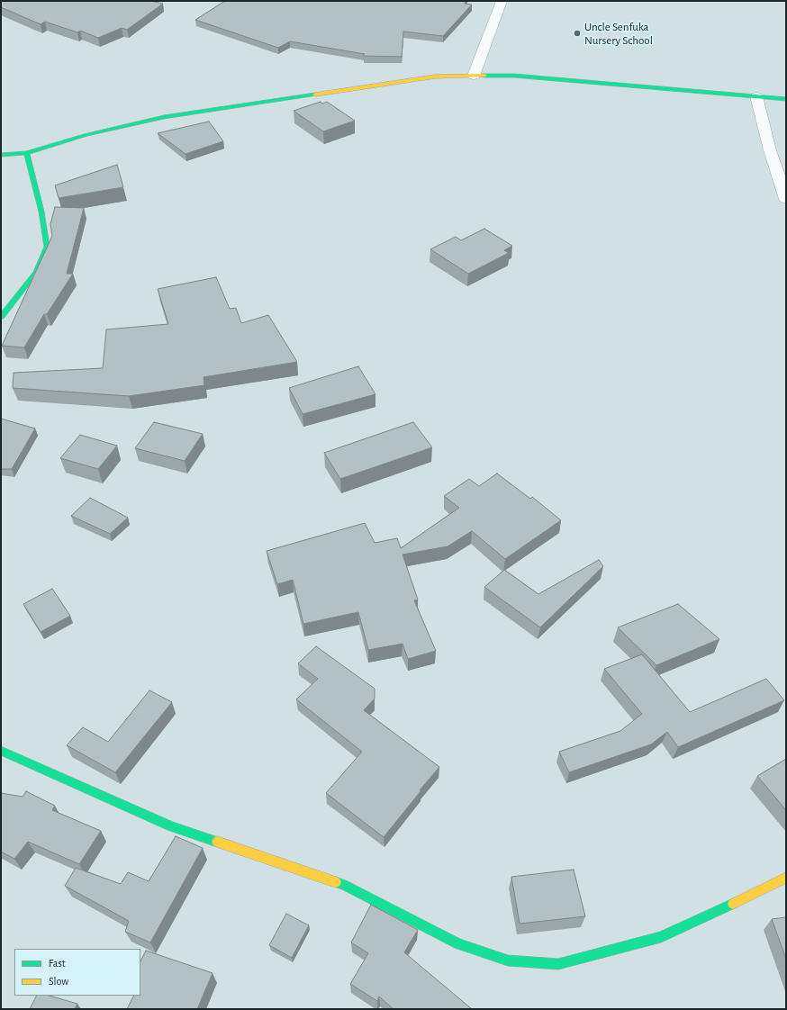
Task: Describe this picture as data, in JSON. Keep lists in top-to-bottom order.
{
  "places": ["Uncle Senfuka Nursery School"],
  "legend": ["Fast", "Slow"]
}
